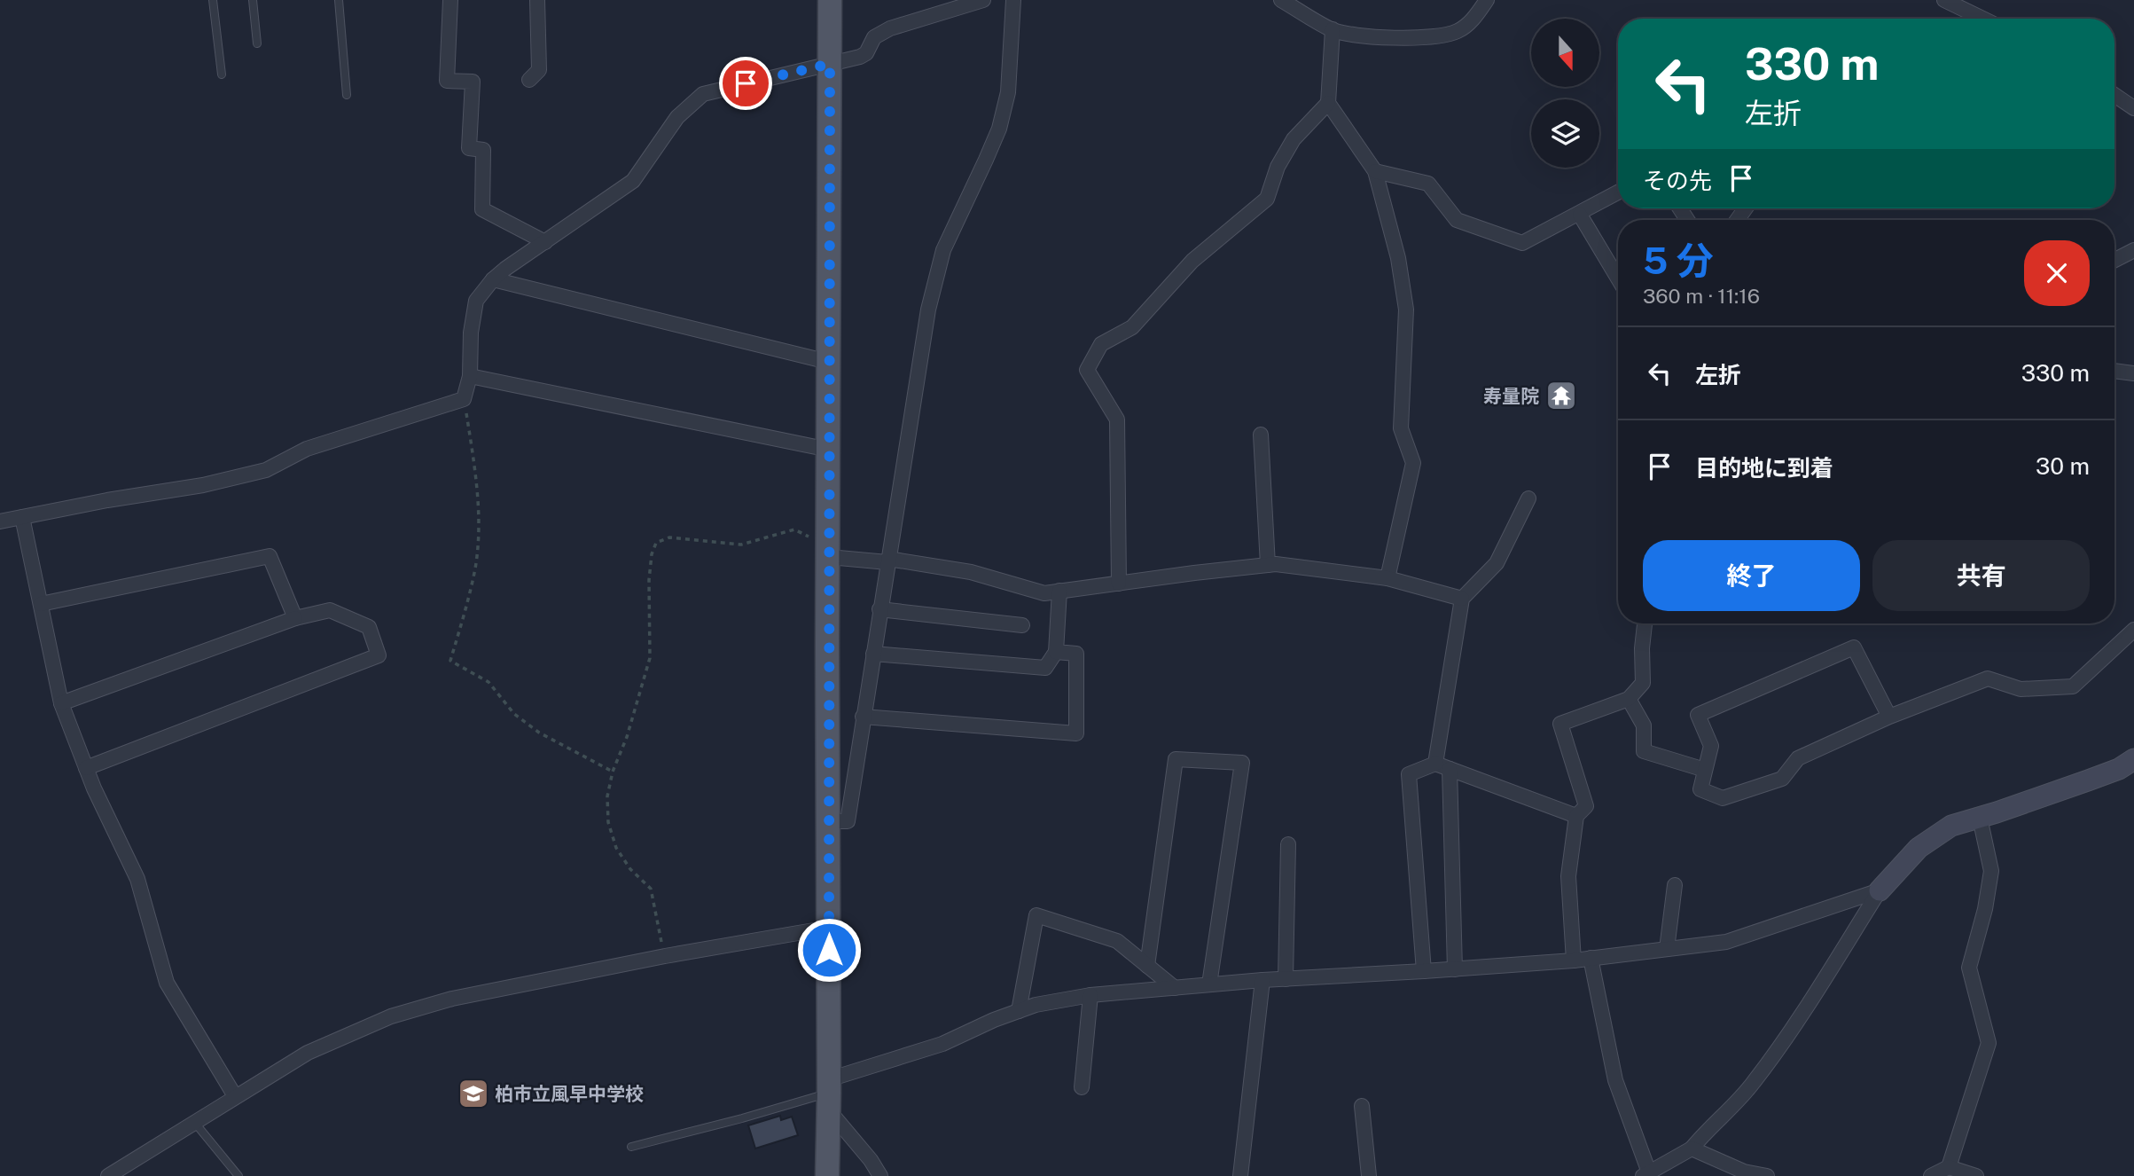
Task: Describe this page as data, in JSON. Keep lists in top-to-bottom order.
{
  "places": {
    "temple": ["寿量院"],
    "school or university": ["柏市立風早中学校"]
  },
  "north": "bottom",
  "page": {
    "turn": ["330 m", "左折"],
    "then": "その先",
    "heading": ["5 分", "360 m · 11:16"],
    "list": [
      {
        "name": "左折",
        "value": "330 m"
      },
      {
        "name": "目的地に到着",
        "value": "30 m"
      }
    ],
    "buttons": ["終了", "共有"]
  }
}
